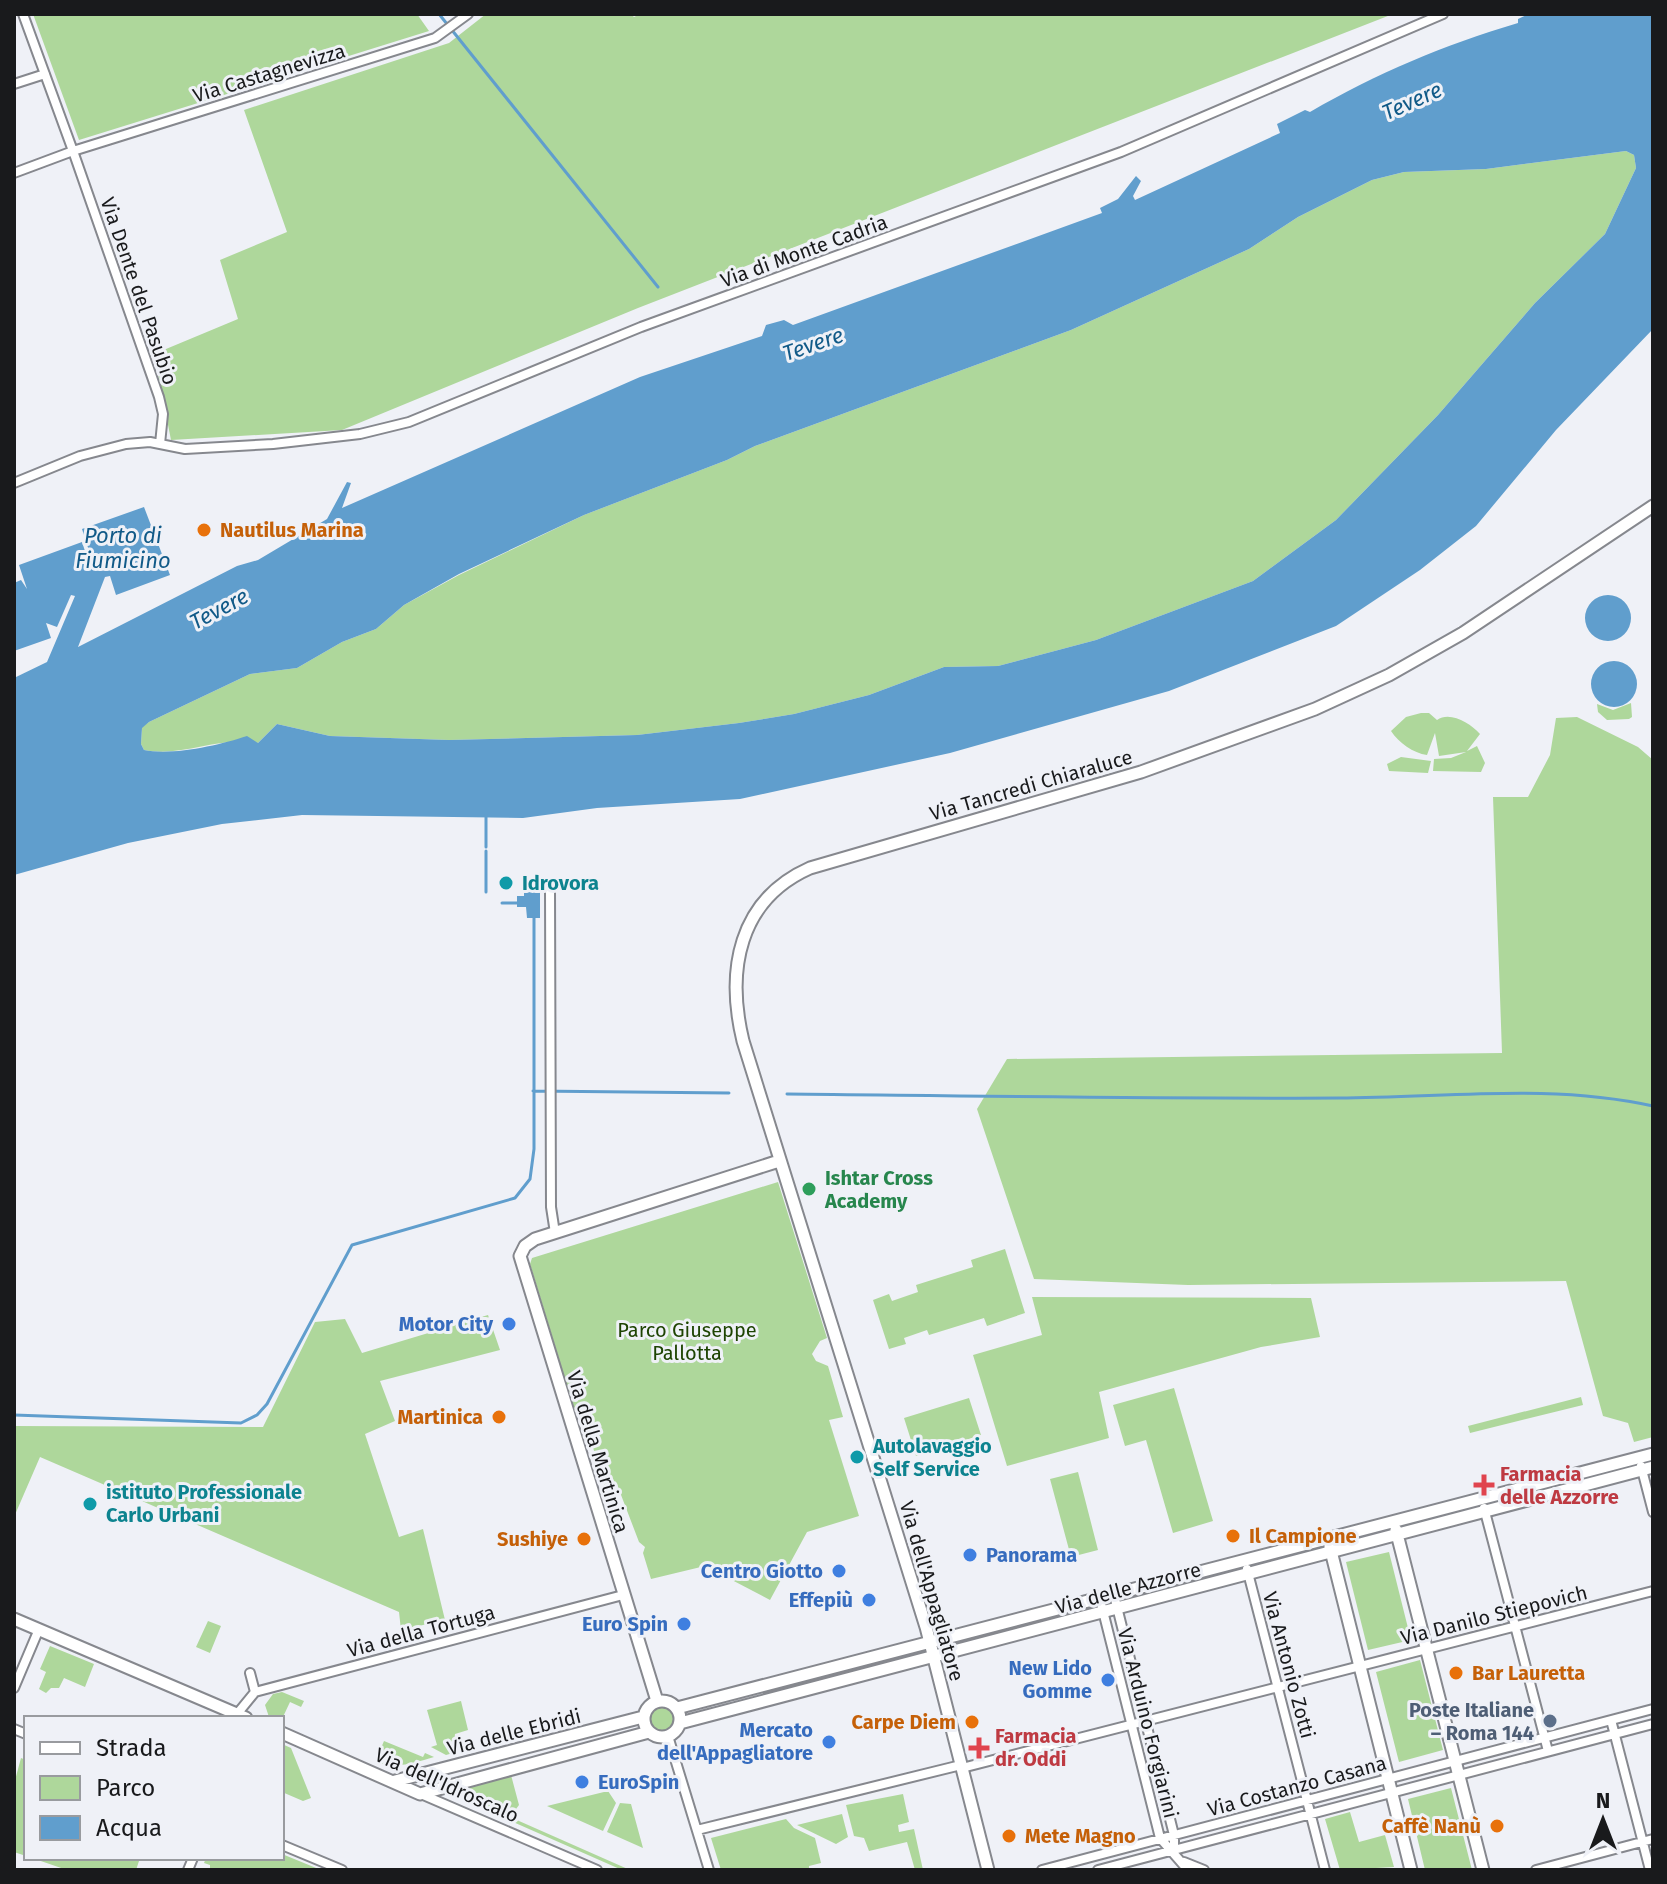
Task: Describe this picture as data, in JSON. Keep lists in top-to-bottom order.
{
  "streets": {
    "street": [
      "Via Castagnevizza",
      "Via di Monte Cadria",
      "Via Dente del Pasubio",
      "Via Tancredi Chiaraluce",
      "Via della Martinica",
      "Via delle Azzorre",
      "Via dell'Appagliatore",
      "Via Danilo Stiepovich",
      "Via della Tortuga",
      "Via Antonio Zotti",
      "Via Arduino Forgiarini",
      "Via delle Ebridi",
      "Via dell'Idroscalo",
      "Via Costanzo Casana"
    ]
  },
  "crossings": [
    ["Via Castagnevizza", "Via Dente del Pasubio"],
    ["Via di Monte Cadria", "Via Dente del Pasubio"],
    ["Via Tancredi Chiaraluce", "Via della Martinica"],
    ["Via Tancredi Chiaraluce", "Via dell'Appagliatore"],
    ["Via della Martinica", "Via della Tortuga"],
    ["Via della Martinica", "Via delle Ebridi"],
    ["Via delle Azzorre", "Via dell'Appagliatore"],
    ["Via delle Azzorre", "Via Antonio Zotti"],
    ["Via delle Azzorre", "Via Arduino Forgiarini"],
    ["Via Danilo Stiepovich", "Via Antonio Zotti"],
    ["Via Danilo Stiepovich", "Via Arduino Forgiarini"],
    ["Via Antonio Zotti", "Via Costanzo Casana"],
    ["Via Arduino Forgiarini", "Via Costanzo Casana"],
    ["Via delle Ebridi", "Via dell'Idroscalo"]
  ],
  "water": ["Tevere", "Porto di Fiumicino"],
  "parks": ["Parco Giuseppe Pallotta"],
  "places": {
    "other": [
      "Nautilus Marina",
      "Idrovora",
      "Ishtar Cross Academy",
      "Motor City",
      "Martinica",
      "Autolavaggio Self Service",
      "istituto Professionale Carlo Urbani",
      "Il Campione",
      "Sushiye",
      "Panorama",
      "Centro Giotto",
      "Effepiù",
      "Euro Spin",
      "Bar Lauretta",
      "New Lido Gomme",
      "Poste Italiane – Roma 144",
      "Carpe Diem",
      "Mercato dell'Appagliatore",
      "EuroSpin",
      "Caffè Nanù",
      "Mete Magno"
    ],
    "health": ["Farmacia delle Azzorre", "Farmacia dr. Oddi"]
  },
  "legend": ["Strada", "Parco", "Acqua"],
  "north": "top"
}
